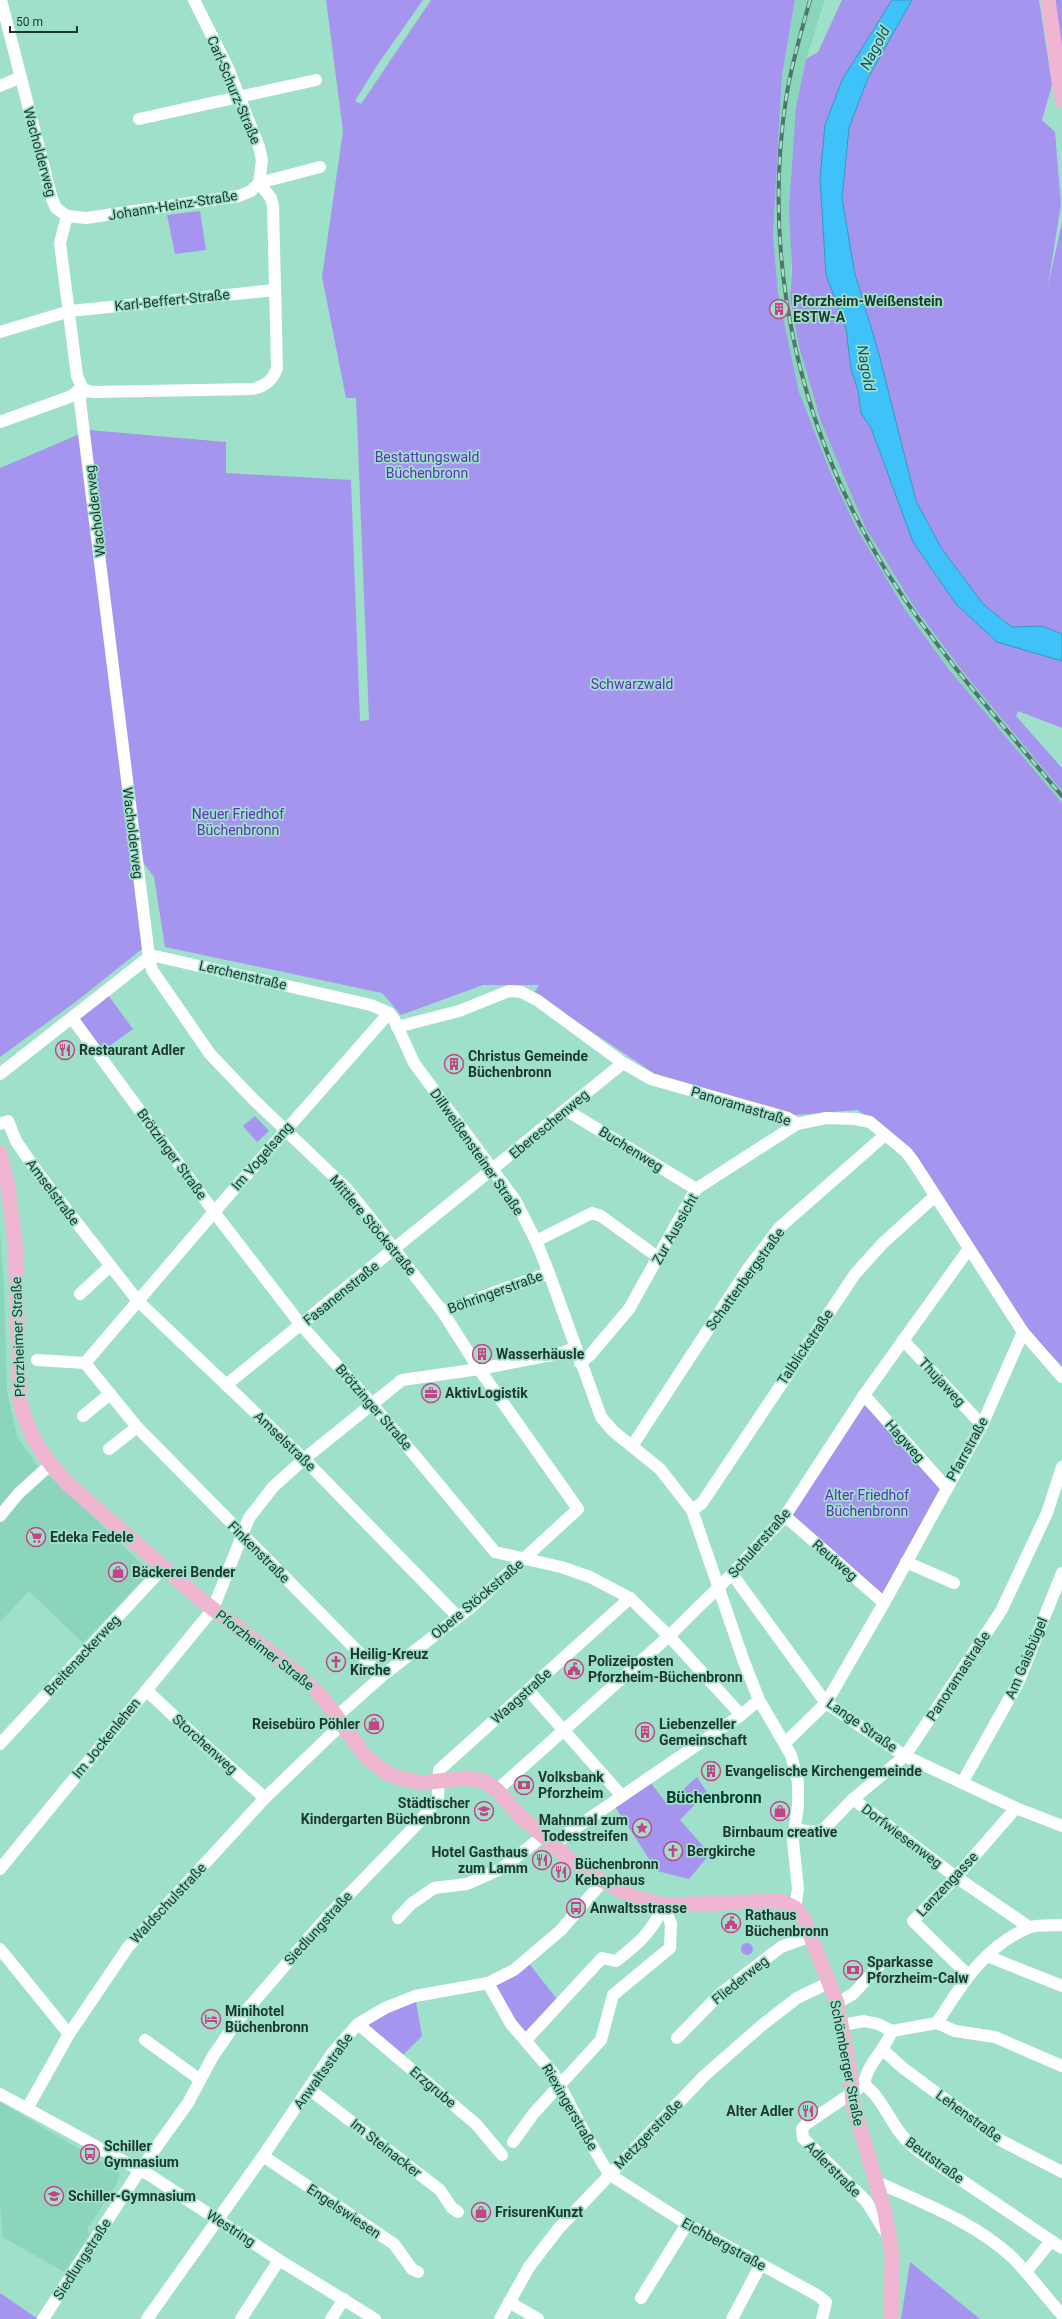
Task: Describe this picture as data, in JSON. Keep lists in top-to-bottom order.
{
  "streets": {
    "main road": ["Pforzheimer Straße", "Schömberger Straße"],
    "street": [
      "Carl-Schurz-Straße",
      "Wacholderweg",
      "Johann-Heinz-Straße",
      "Karl-Beffert-Straße",
      "Lerchenstraße",
      "Panoramastraße",
      "Ebereschenweg",
      "Buchenweg",
      "Dillweißensteiner Straße",
      "Brötzinger Straße",
      "Im Vogelsang",
      "Amselstraße",
      "Mittlere Stöckstraße",
      "Zur Aussicht",
      "Schattenbergstraße",
      "Böhringerstraße",
      "Fasanenstraße",
      "Talblickstraße",
      "Thujaweg",
      "Hagweg",
      "Pfarrstraße",
      "Schulerstraße",
      "Finkenstraße",
      "Reutweg",
      "Obere Stöckstraße",
      "Breitenackerweg",
      "Am Gaisbügel",
      "Waagstraße",
      "Lange Straße",
      "Im Jockenlehen",
      "Storchenweg",
      "Dorfwiesenweg",
      "Lanzengasse",
      "Waldschulstraße",
      "Siedlungstraße",
      "Fliederweg",
      "Anwaltsstraße",
      "Erzgrube",
      "Riexingerstraße",
      "Lehenstraße",
      "Metzgerstraße",
      "Im Steinacker",
      "Beutstraße",
      "Adlerstraße",
      "Engelswiesen",
      "Westring",
      "Eichbergstraße"
    ]
  },
  "crossings": [
    ["Carl-Schurz-Straße", "Johann-Heinz-Straße"],
    ["Wacholderweg", "Johann-Heinz-Straße"],
    ["Wacholderweg", "Karl-Beffert-Straße"],
    ["Wacholderweg", "Lerchenstraße"],
    ["Wacholderweg", "Mittlere Stöckstraße"],
    ["Lerchenstraße", "Im Vogelsang"],
    ["Lerchenstraße", "Mittlere Stöckstraße"],
    ["Panoramastraße", "Ebereschenweg"],
    ["Panoramastraße", "Dillweißensteiner Straße"],
    ["Panoramastraße", "Zur Aussicht"],
    ["Panoramastraße", "Schattenbergstraße"],
    ["Panoramastraße", "Talblickstraße"],
    ["Panoramastraße", "Pfarrstraße"],
    ["Panoramastraße", "Schulerstraße"],
    ["Panoramastraße", "Lange Straße"],
    ["Panoramastraße", "Dorfwiesenweg"],
    ["Ebereschenweg", "Buchenweg"],
    ["Ebereschenweg", "Dillweißensteiner Straße"],
    ["Ebereschenweg", "Fasanenstraße"],
    ["Buchenweg", "Zur Aussicht"],
    ["Dillweißensteiner Straße", "Zur Aussicht"],
    ["Dillweißensteiner Straße", "Schattenbergstraße"],
    ["Dillweißensteiner Straße", "Böhringerstraße"],
    ["Dillweißensteiner Straße", "Fasanenstraße"],
    ["Dillweißensteiner Straße", "Pforzheimer Straße"],
    ["Dillweißensteiner Straße", "Talblickstraße"],
    ["Dillweißensteiner Straße", "Pfarrstraße"],
    ["Dillweißensteiner Straße", "Schulerstraße"],
    ["Dillweißensteiner Straße", "Im Jockenlehen"],
    ["Dillweißensteiner Straße", "Schömberger Straße"],
    ["Brötzinger Straße", "Im Vogelsang"],
    ["Brötzinger Straße", "Fasanenstraße"],
    ["Brötzinger Straße", "Schulerstraße"],
    ["Brötzinger Straße", "Obere Stöckstraße"],
    ["Brötzinger Straße", "Waagstraße"],
    ["Brötzinger Straße", "Im Jockenlehen"],
    ["Im Vogelsang", "Amselstraße"],
    ["Im Vogelsang", "Mittlere Stöckstraße"],
    ["Amselstraße", "Fasanenstraße"],
    ["Amselstraße", "Obere Stöckstraße"],
    ["Amselstraße", "Im Jockenlehen"],
    ["Mittlere Stöckstraße", "Böhringerstraße"],
    ["Mittlere Stöckstraße", "Fasanenstraße"],
    ["Mittlere Stöckstraße", "Obere Stöckstraße"],
    ["Mittlere Stöckstraße", "Im Jockenlehen"],
    ["Pforzheimer Straße", "Schulerstraße"],
    ["Pforzheimer Straße", "Obere Stöckstraße"],
    ["Pforzheimer Straße", "Breitenackerweg"],
    ["Pforzheimer Straße", "Waagstraße"],
    ["Pforzheimer Straße", "Im Jockenlehen"],
    ["Pforzheimer Straße", "Waldschulstraße"],
    ["Pforzheimer Straße", "Siedlungstraße"],
    ["Pforzheimer Straße", "Schömberger Straße"],
    ["Pforzheimer Straße", "Anwaltsstraße"],
    ["Thujaweg", "Pfarrstraße"],
    ["Thujaweg", "Schulerstraße"],
    ["Hagweg", "Pfarrstraße"],
    ["Hagweg", "Schulerstraße"],
    ["Pfarrstraße", "Reutweg"],
    ["Pfarrstraße", "Lange Straße"],
    ["Schulerstraße", "Reutweg"],
    ["Schulerstraße", "Lange Straße"],
    ["Finkenstraße", "Obere Stöckstraße"],
    ["Finkenstraße", "Im Jockenlehen"],
    ["Obere Stöckstraße", "Waldschulstraße"],
    ["Am Gaisbügel", "Lange Straße"],
    ["Waagstraße", "Siedlungstraße"],
    ["Lange Straße", "Lanzengasse"],
    ["Im Jockenlehen", "Storchenweg"],
    ["Storchenweg", "Waldschulstraße"],
    ["Dorfwiesenweg", "Lanzengasse"],
    ["Waldschulstraße", "Westring"],
    ["Siedlungstraße", "Westring"],
    ["Fliederweg", "Schömberger Straße"],
    ["Schömberger Straße", "Metzgerstraße"],
    ["Schömberger Straße", "Adlerstraße"],
    ["Anwaltsstraße", "Erzgrube"],
    ["Anwaltsstraße", "Riexingerstraße"],
    ["Anwaltsstraße", "Im Steinacker"],
    ["Anwaltsstraße", "Engelswiesen"],
    ["Anwaltsstraße", "Westring"],
    ["Riexingerstraße", "Metzgerstraße"],
    ["Riexingerstraße", "Eichbergstraße"],
    ["Metzgerstraße", "Eichbergstraße"]
  ],
  "districts": ["Büchenbronn"],
  "water": ["Nagold"],
  "parks": [
    "Bestattungswald Büchenbronn",
    "Schwarzwald",
    "Neuer Friedhof Büchenbronn",
    "Alter Friedhof Büchenbronn"
  ],
  "places": {
    "building": [
      "Pforzheim-Weißenstein ESTW-A",
      "Christus Gemeinde Büchenbronn",
      "Wasserhäusle",
      "Liebenzeller Gemeinschaft",
      "Evangelische Kirchengemeinde"
    ],
    "restaurant": [
      "Restaurant Adler",
      "Hotel Gasthaus zum Lamm",
      "Büchenbronn Kebaphaus",
      "Alter Adler"
    ],
    "office": ["AktivLogistik"],
    "supermarket": ["Edeka Fedele"],
    "shop": [
      "Bäckerei Bender",
      "Reisebüro Pöhler",
      "Birnbaum creative",
      "FrisurenKunzt"
    ],
    "church": ["Heilig-Kreuz Kirche", "Bergkirche"],
    "public building": ["Polizeiposten Pforzheim-Büchenbronn", "Rathaus Büchenbronn"],
    "bank": ["Volksbank Pforzheim", "Sparkasse Pforzheim-Calw"],
    "school or university": ["Städtischer Kindergarten Büchenbronn", "Schiller-Gymnasium"],
    "place": ["Mahnmal zum Todesstreifen"],
    "bus stop": ["Anwaltsstrasse", "Schiller Gymnasium"],
    "hotel": ["Minihotel Büchenbronn"]
  },
  "scale_bar": "50 m"
}
